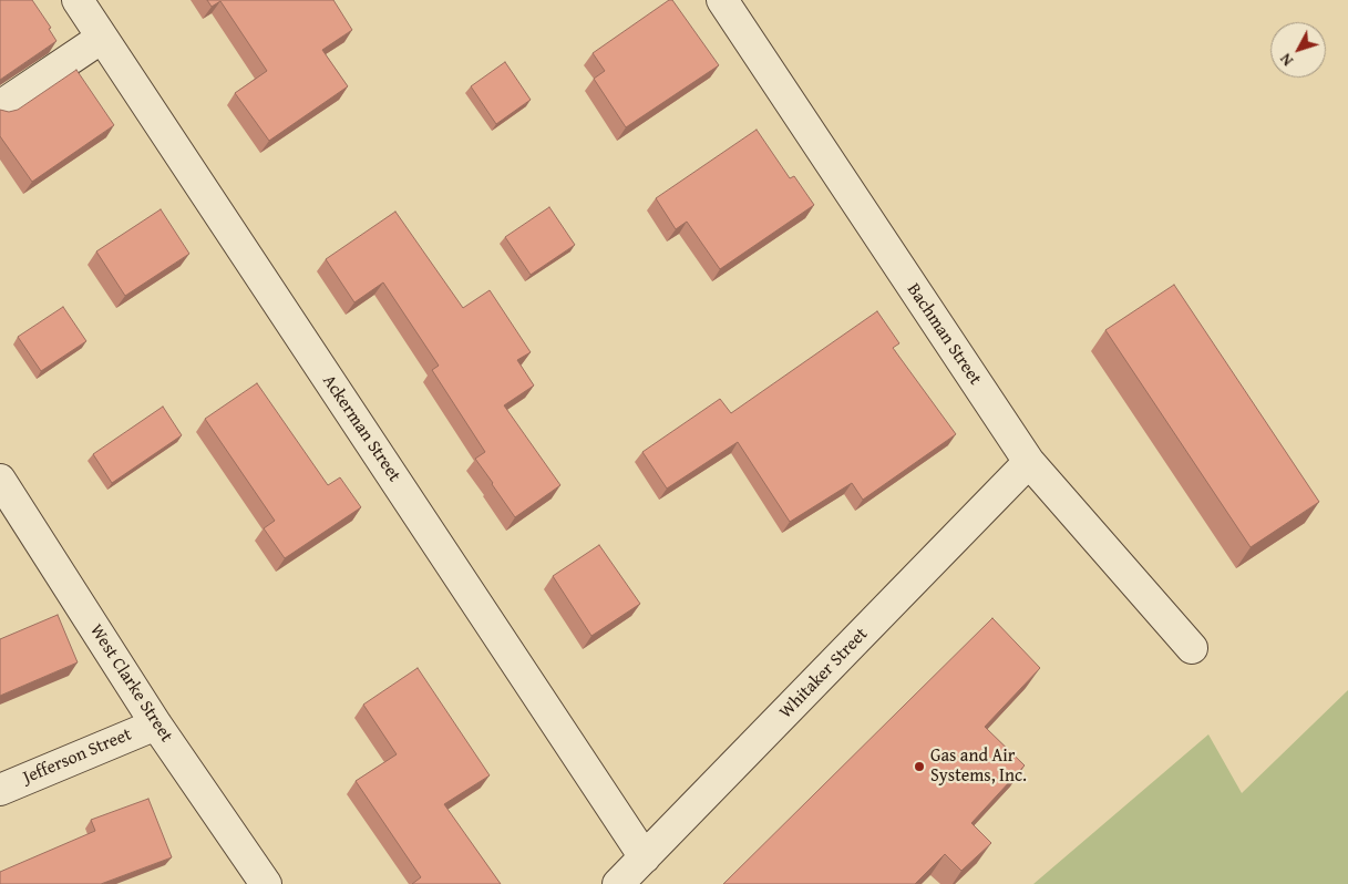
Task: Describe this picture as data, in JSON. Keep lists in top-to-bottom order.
{
  "streets": {
    "street": [
      "Bachman Street",
      "Ackerman Street",
      "Whitaker Street",
      "West Clarke Street",
      "Jefferson Street"
    ]
  },
  "crossings": [
    ["Bachman Street", "Whitaker Street"],
    ["Ackerman Street", "Whitaker Street"],
    ["West Clarke Street", "Jefferson Street"]
  ],
  "places": ["Gas and Air Systems, Inc."],
  "north": "bottom left"
}
